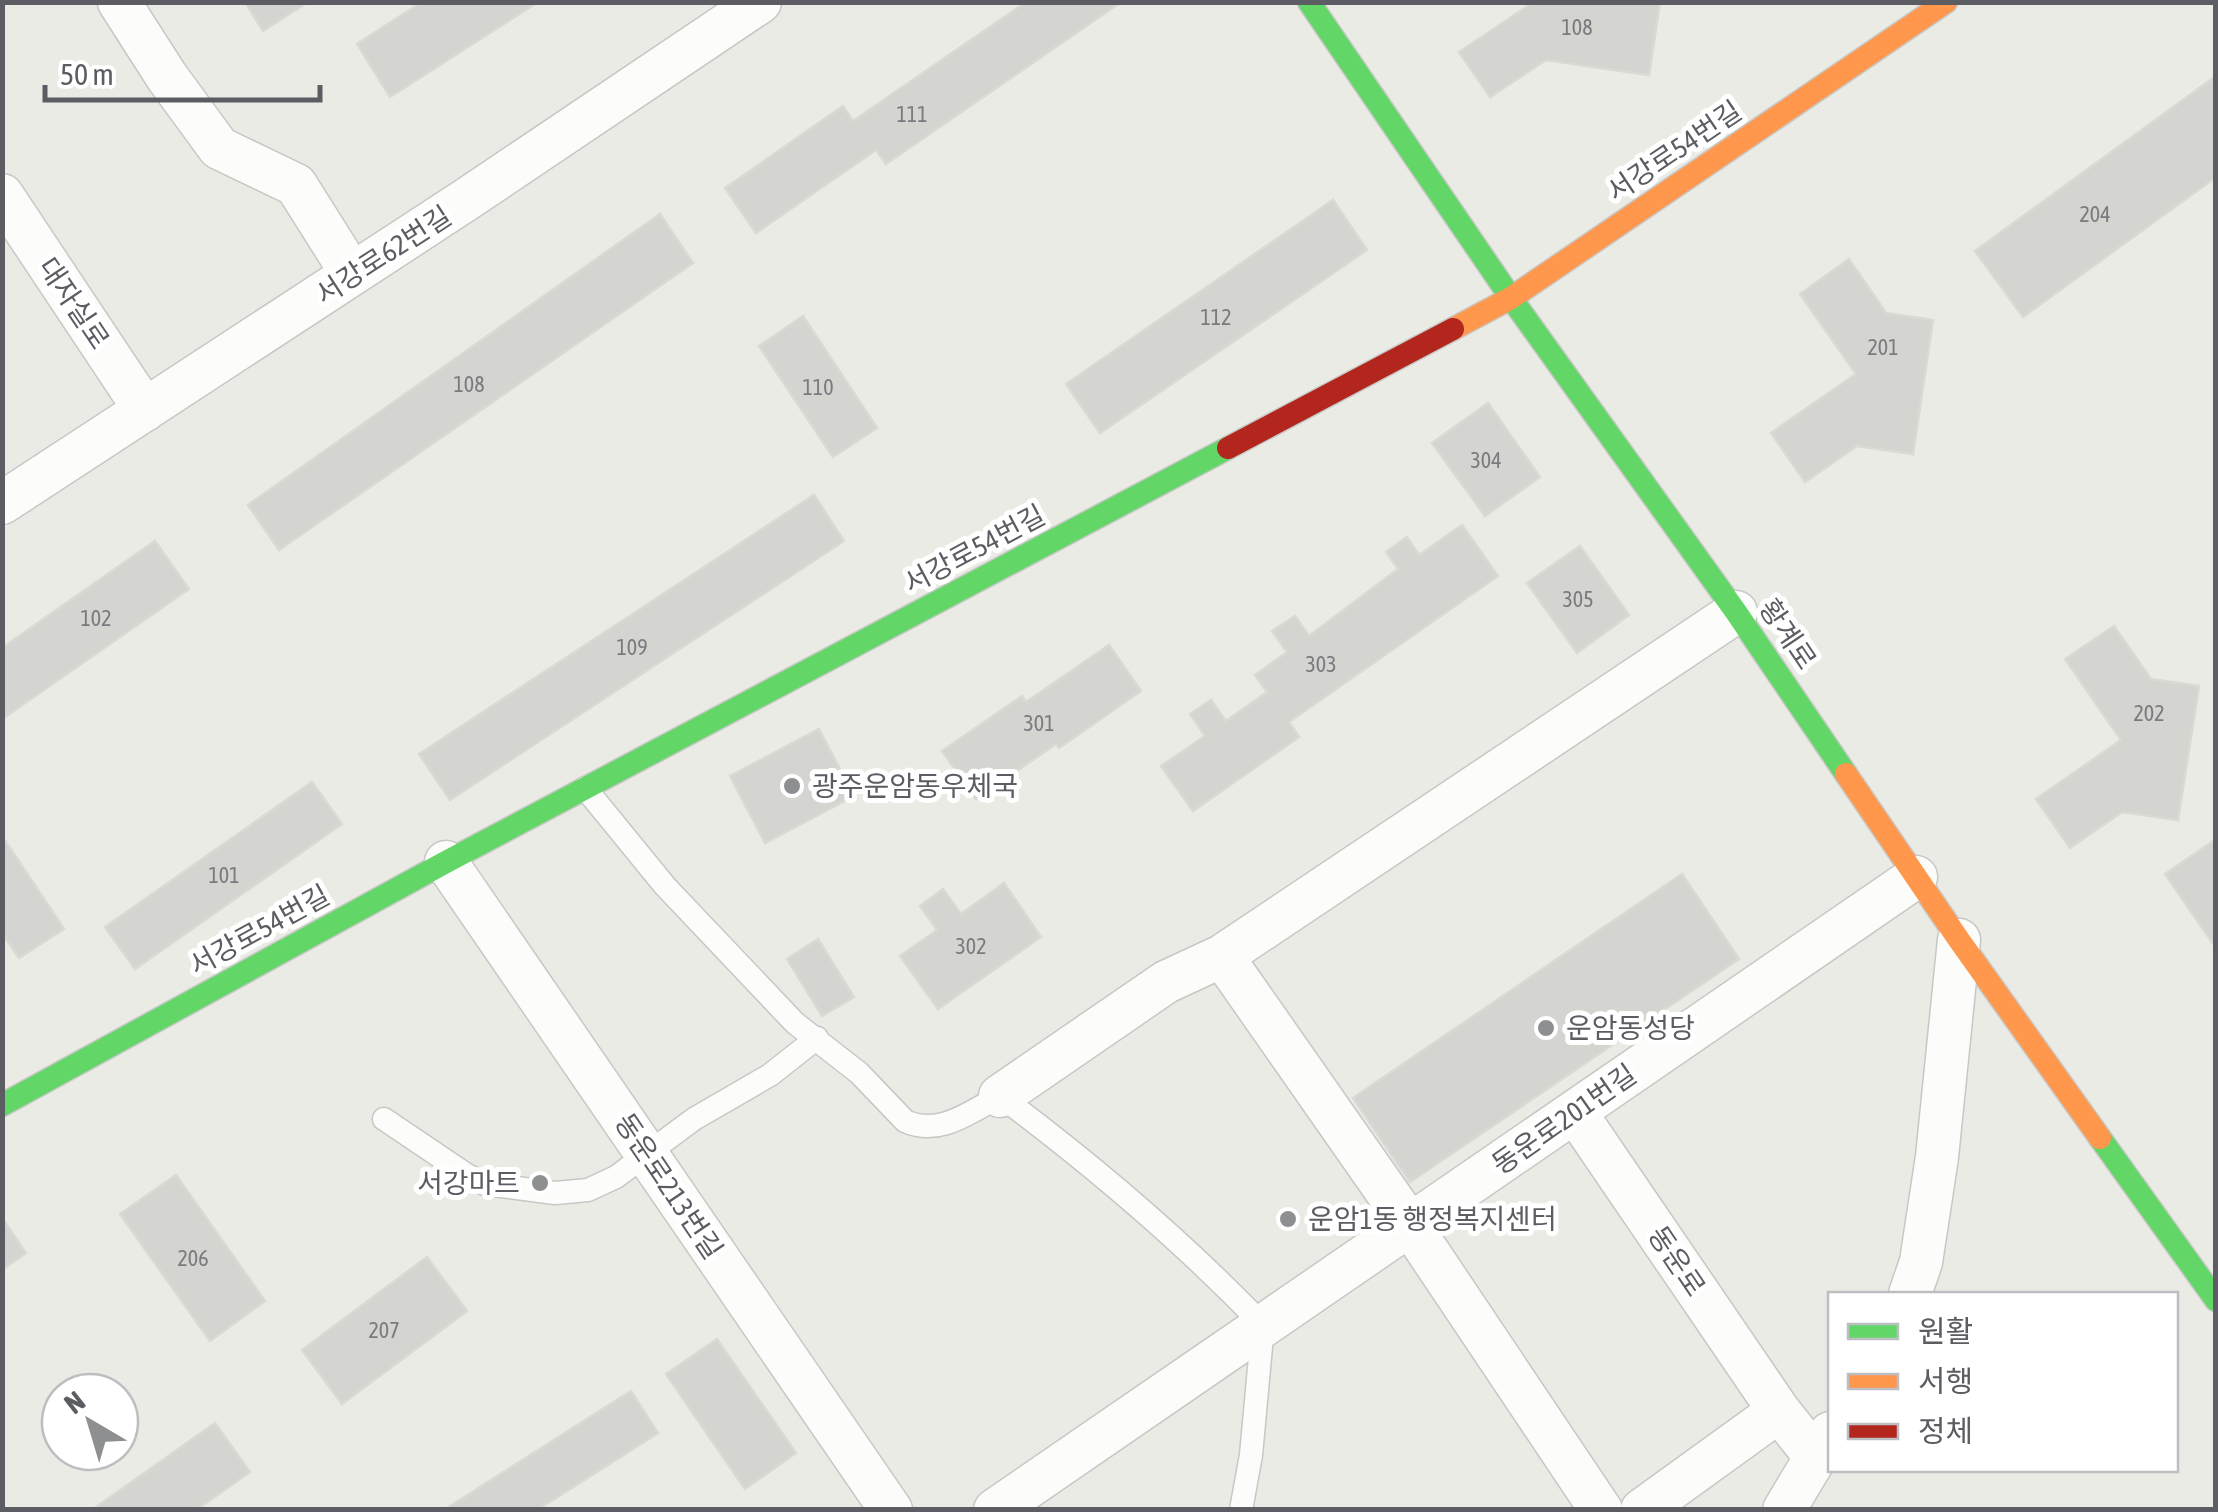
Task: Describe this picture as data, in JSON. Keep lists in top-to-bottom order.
{
  "streets": {
    "street": [
      "서강로54번길",
      "서강로62번길",
      "대자실로",
      "황계로",
      "동운로201번길",
      "동운로213번길",
      "동운로"
    ]
  },
  "crossings": [
    ["서강로54번길", "황계로"],
    ["서강로54번길", "동운로213번길"],
    ["서강로62번길", "대자실로"],
    ["황계로", "동운로201번길"],
    ["동운로201번길", "동운로"]
  ],
  "places": [
    "광주운암동우체국",
    "운암동성당",
    "서강마트",
    "운암1동 행정복지센터"
  ],
  "house_numbers": [
    "108",
    "111",
    "204",
    "112",
    "201",
    "108",
    "110",
    "304",
    "305",
    "102",
    "109",
    "303",
    "202",
    "301",
    "101",
    "302",
    "206",
    "207"
  ],
  "legend": ["원활", "서행", "정체"],
  "scale_bar": "50 m",
  "north": "top left"
}
